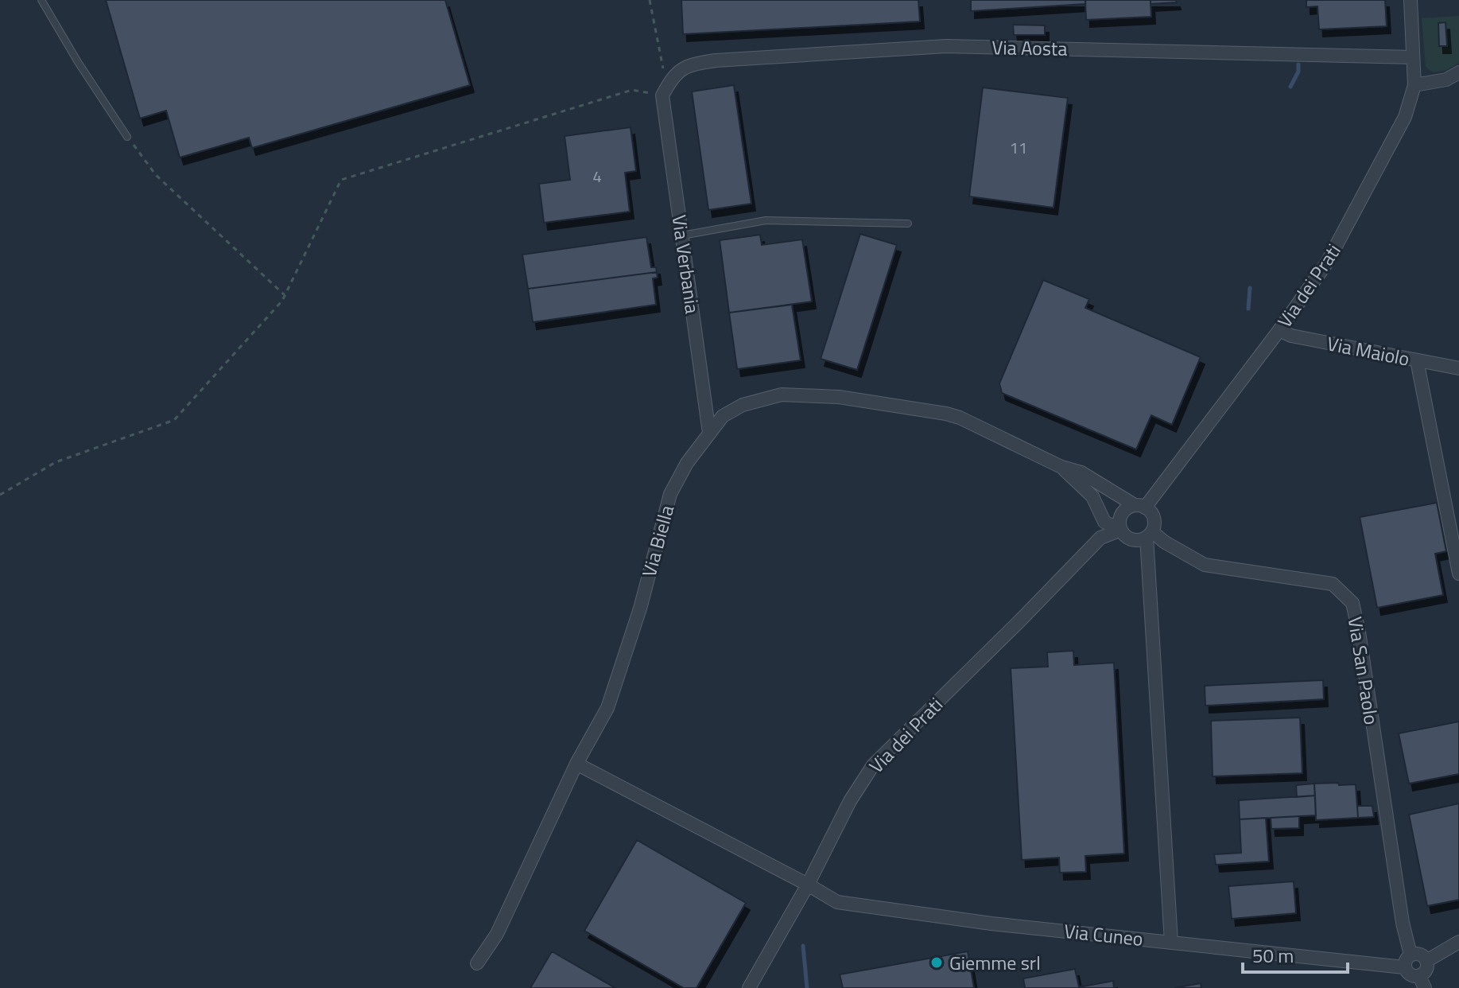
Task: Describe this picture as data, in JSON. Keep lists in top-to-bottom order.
{
  "streets": {
    "street": [
      "Via Aosta",
      "Via Verbania",
      "Via dei Prati",
      "Via Maiolo",
      "Via Biella",
      "Via San Paolo",
      "Via Cuneo"
    ]
  },
  "crossings": [
    ["Via Aosta", "Via dei Prati"],
    ["Via Verbania", "Via Biella"],
    ["Via dei Prati", "Via Maiolo"],
    ["Via dei Prati", "Via Biella"],
    ["Via dei Prati", "Via San Paolo"],
    ["Via dei Prati", "Via Cuneo"],
    ["Via Biella", "Via San Paolo"],
    ["Via San Paolo", "Via Cuneo"]
  ],
  "places": ["Giemme srl"],
  "house_numbers": ["11", "4"],
  "scale_bar": "50 m"
}
